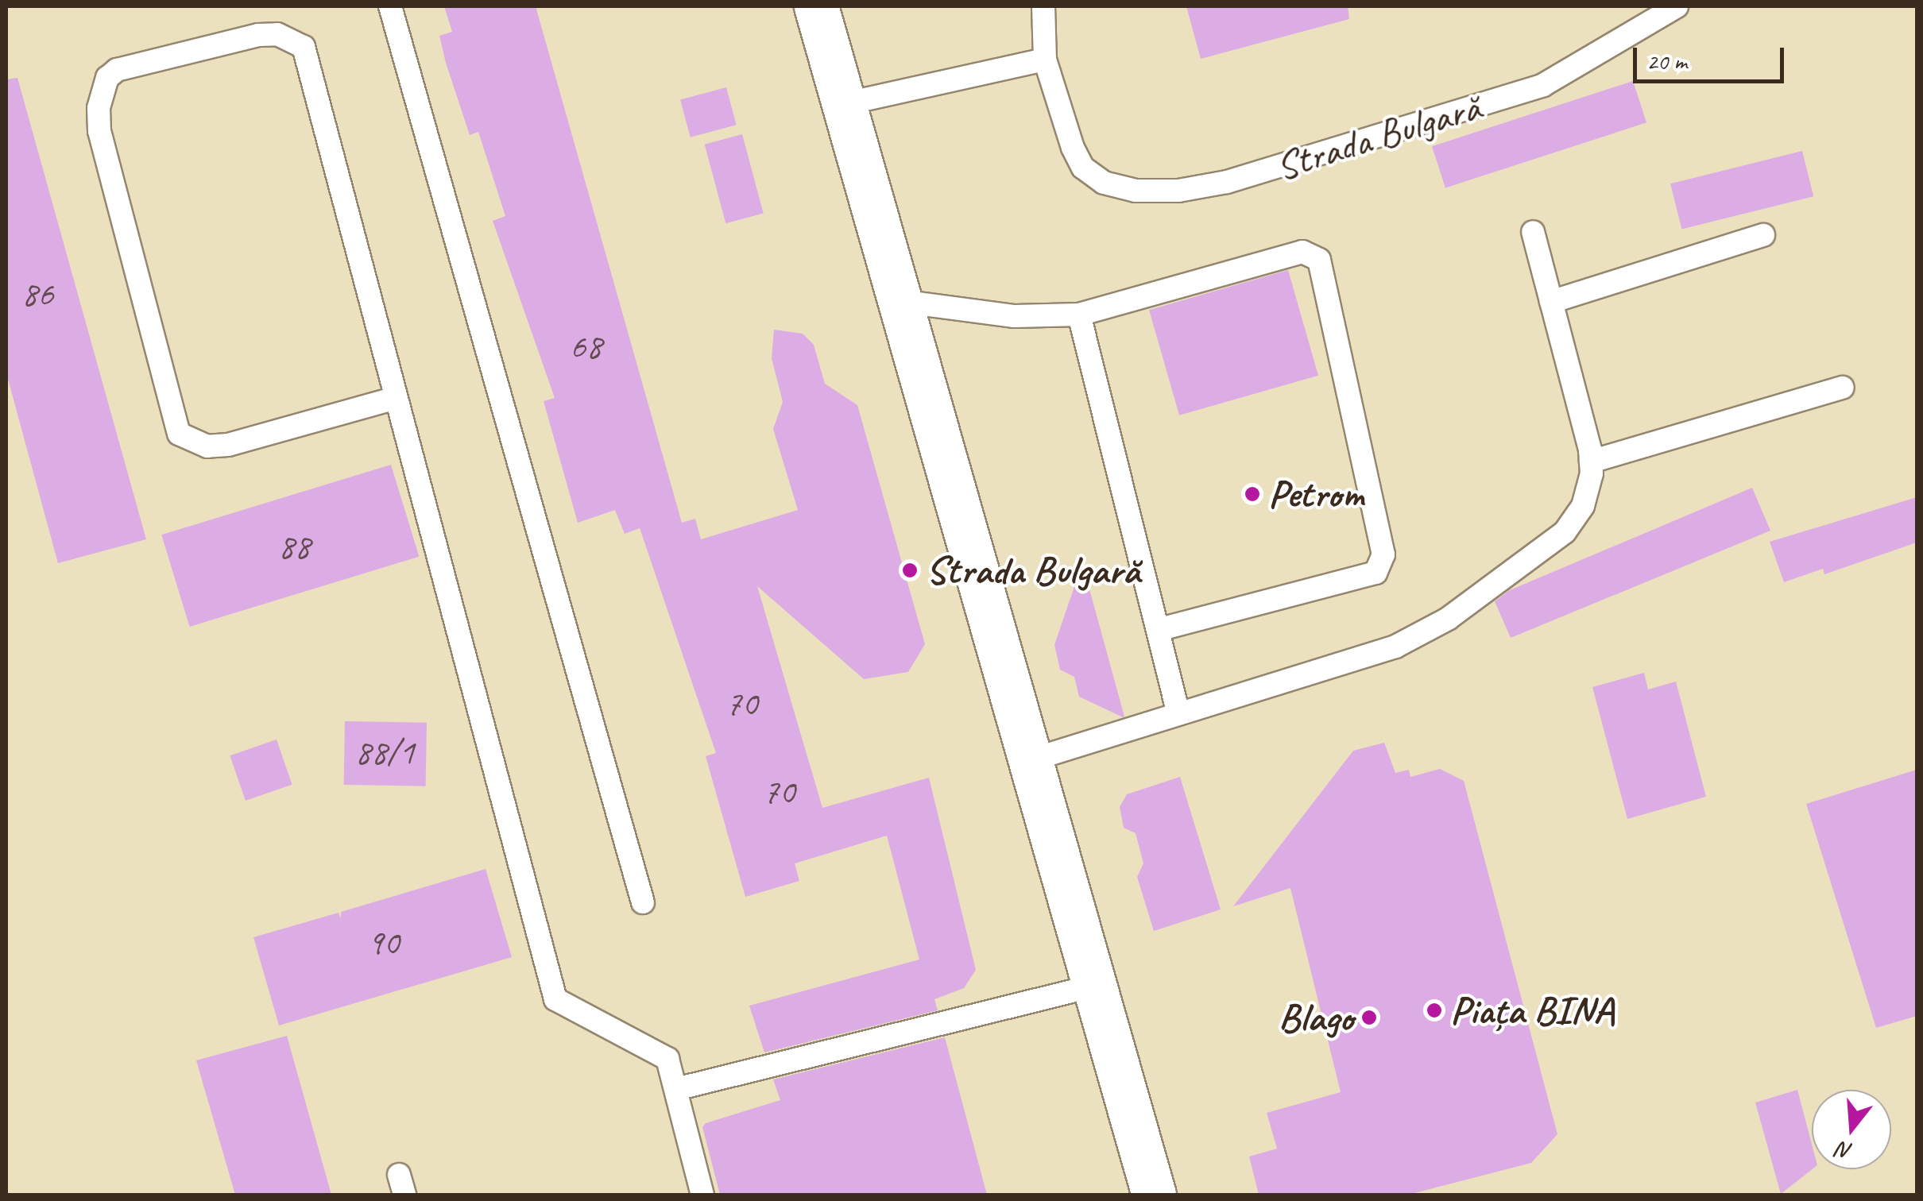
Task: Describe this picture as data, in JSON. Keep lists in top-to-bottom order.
{
  "streets": {
    "lane": ["Strada Bulgară"]
  },
  "places": [
    "Petrom",
    "Strada Bulgară",
    "Piața BINA",
    "Blago"
  ],
  "house_numbers": [
    "86",
    "68",
    "88",
    "70",
    "88/1",
    "70",
    "90"
  ],
  "scale_bar": "20 m",
  "north": "bottom"
}
